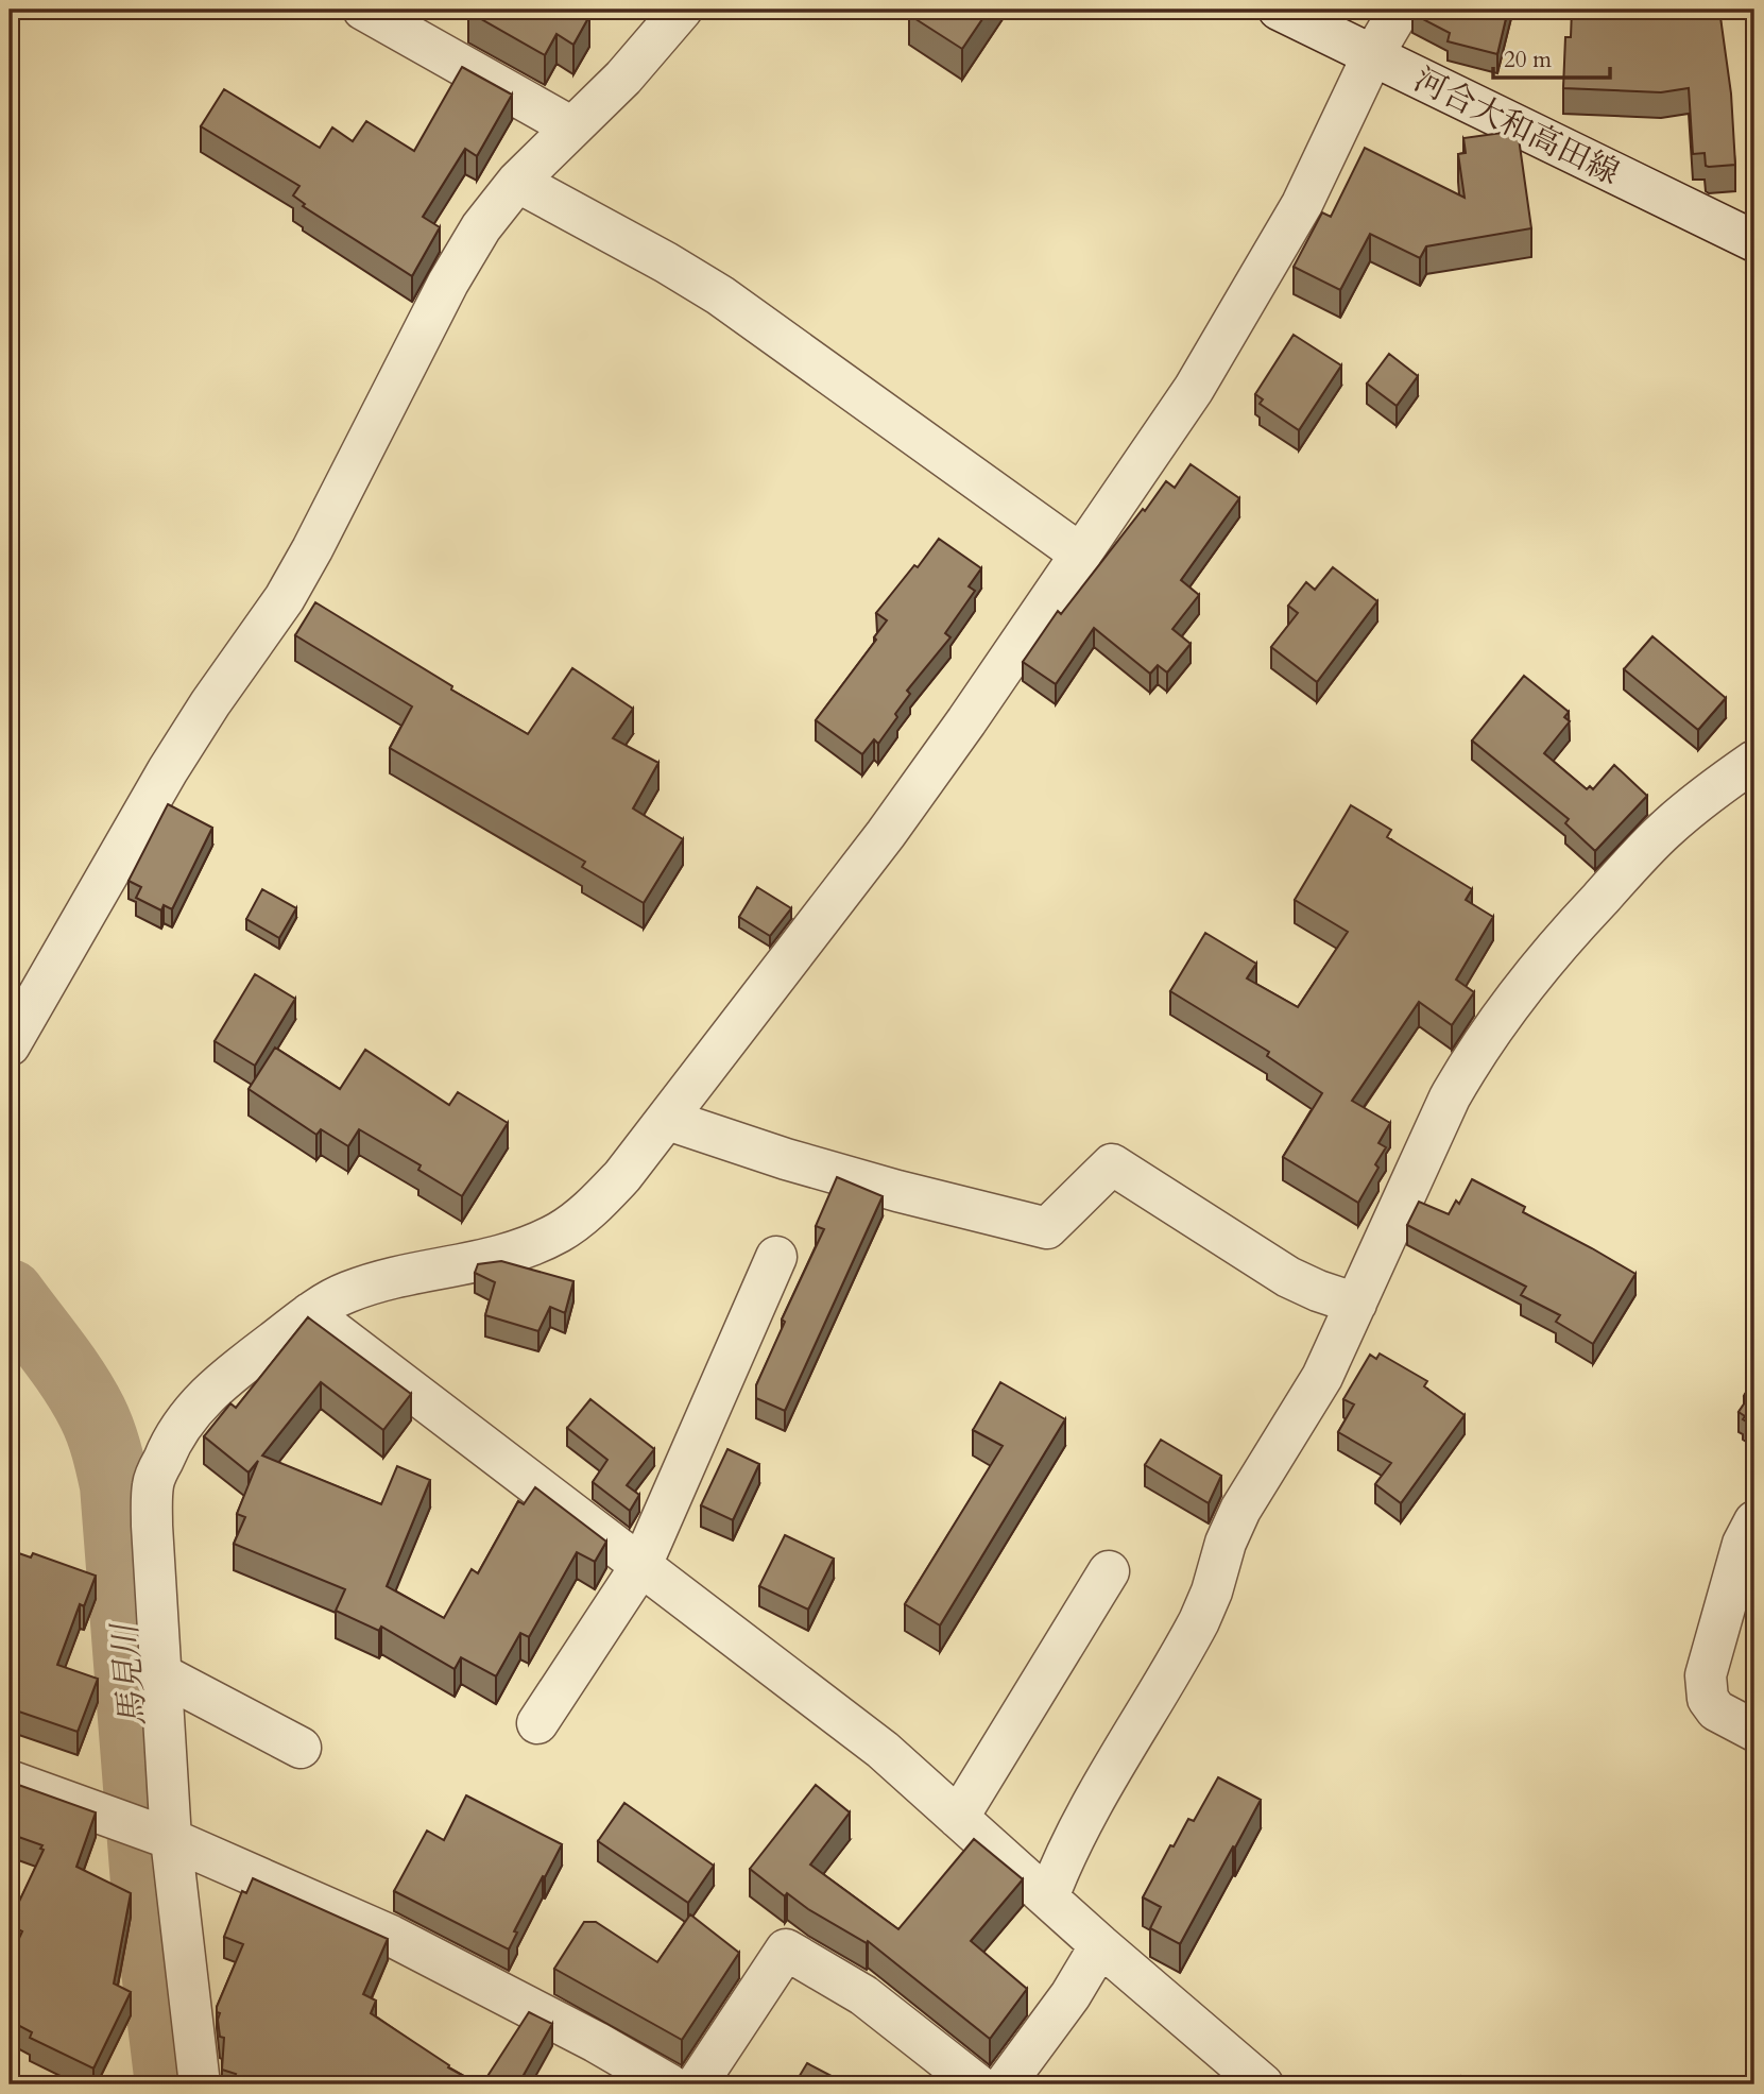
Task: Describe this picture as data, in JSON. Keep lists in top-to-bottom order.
{
  "streets": {
    "street": ["河合大和高田線"]
  },
  "water": ["馬見川"],
  "scale_bar": "20 m"
}
